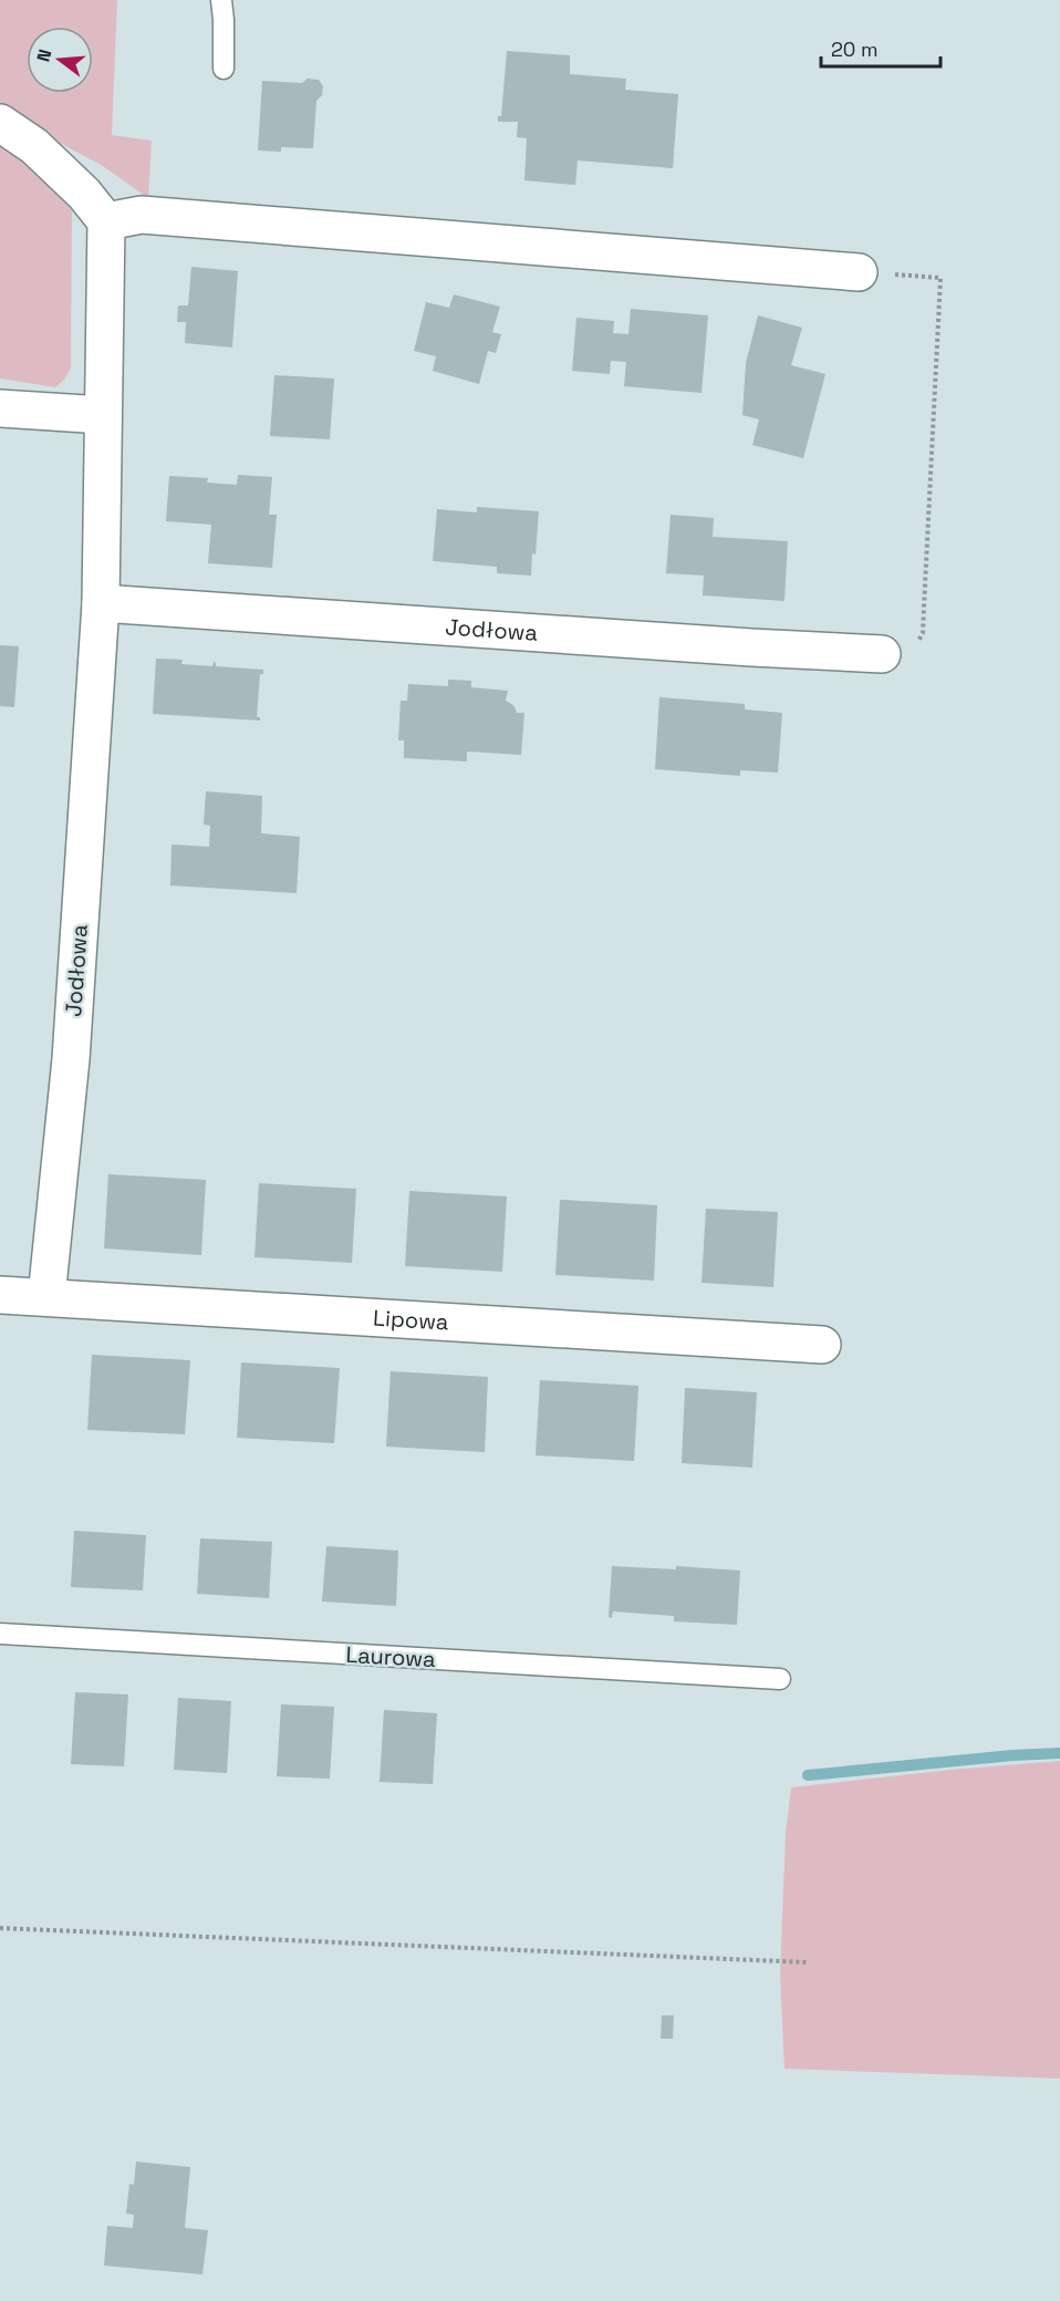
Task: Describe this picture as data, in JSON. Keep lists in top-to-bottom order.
{
  "streets": {
    "street": ["Jodłowa", "Lipowa"],
    "lane": ["Laurowa"]
  },
  "crossings": [
    ["Jodłowa", "Lipowa"]
  ],
  "scale_bar": "20 m",
  "north": "left"
}
